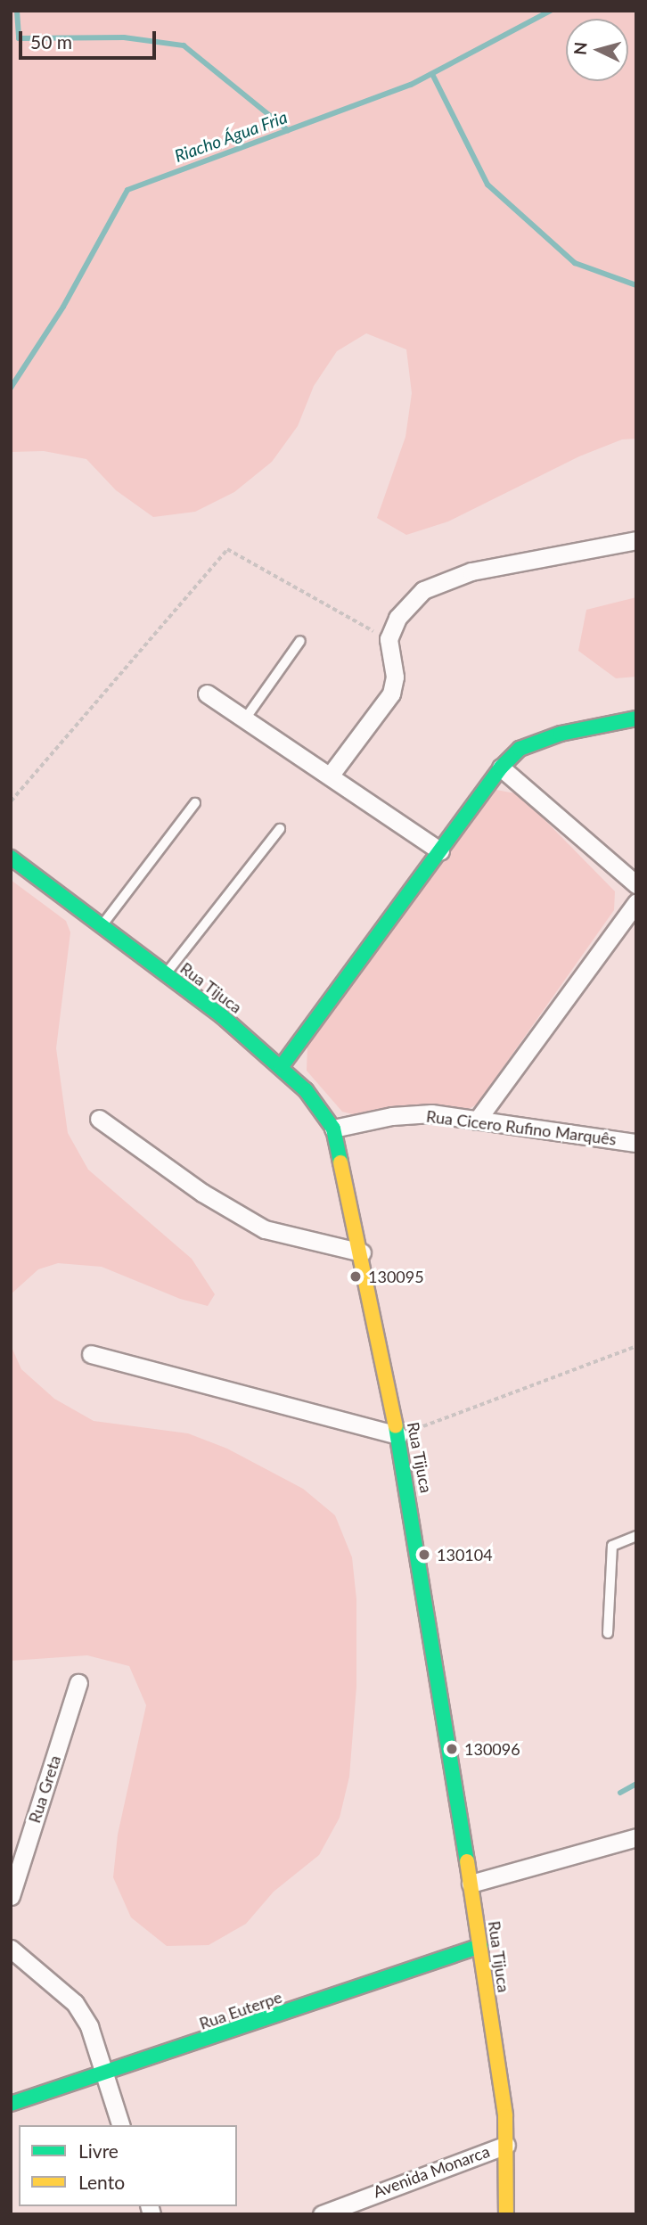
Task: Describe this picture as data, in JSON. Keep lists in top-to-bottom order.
{
  "streets": {
    "street": [
      "Rua Tijuca",
      "Rua Cicero Rufino Marquês",
      "Rua Greta",
      "Rua Euterpe",
      "Avenida Monarca"
    ]
  },
  "crossings": [
    ["Rua Tijuca", "Rua Cicero Rufino Marquês"],
    ["Rua Tijuca", "Rua Euterpe"],
    ["Rua Tijuca", "Avenida Monarca"]
  ],
  "water": ["Riacho Água Fria"],
  "places": ["130095", "130104", "130096"],
  "legend": ["Livre", "Lento"],
  "scale_bar": "50 m",
  "north": "left"
}
